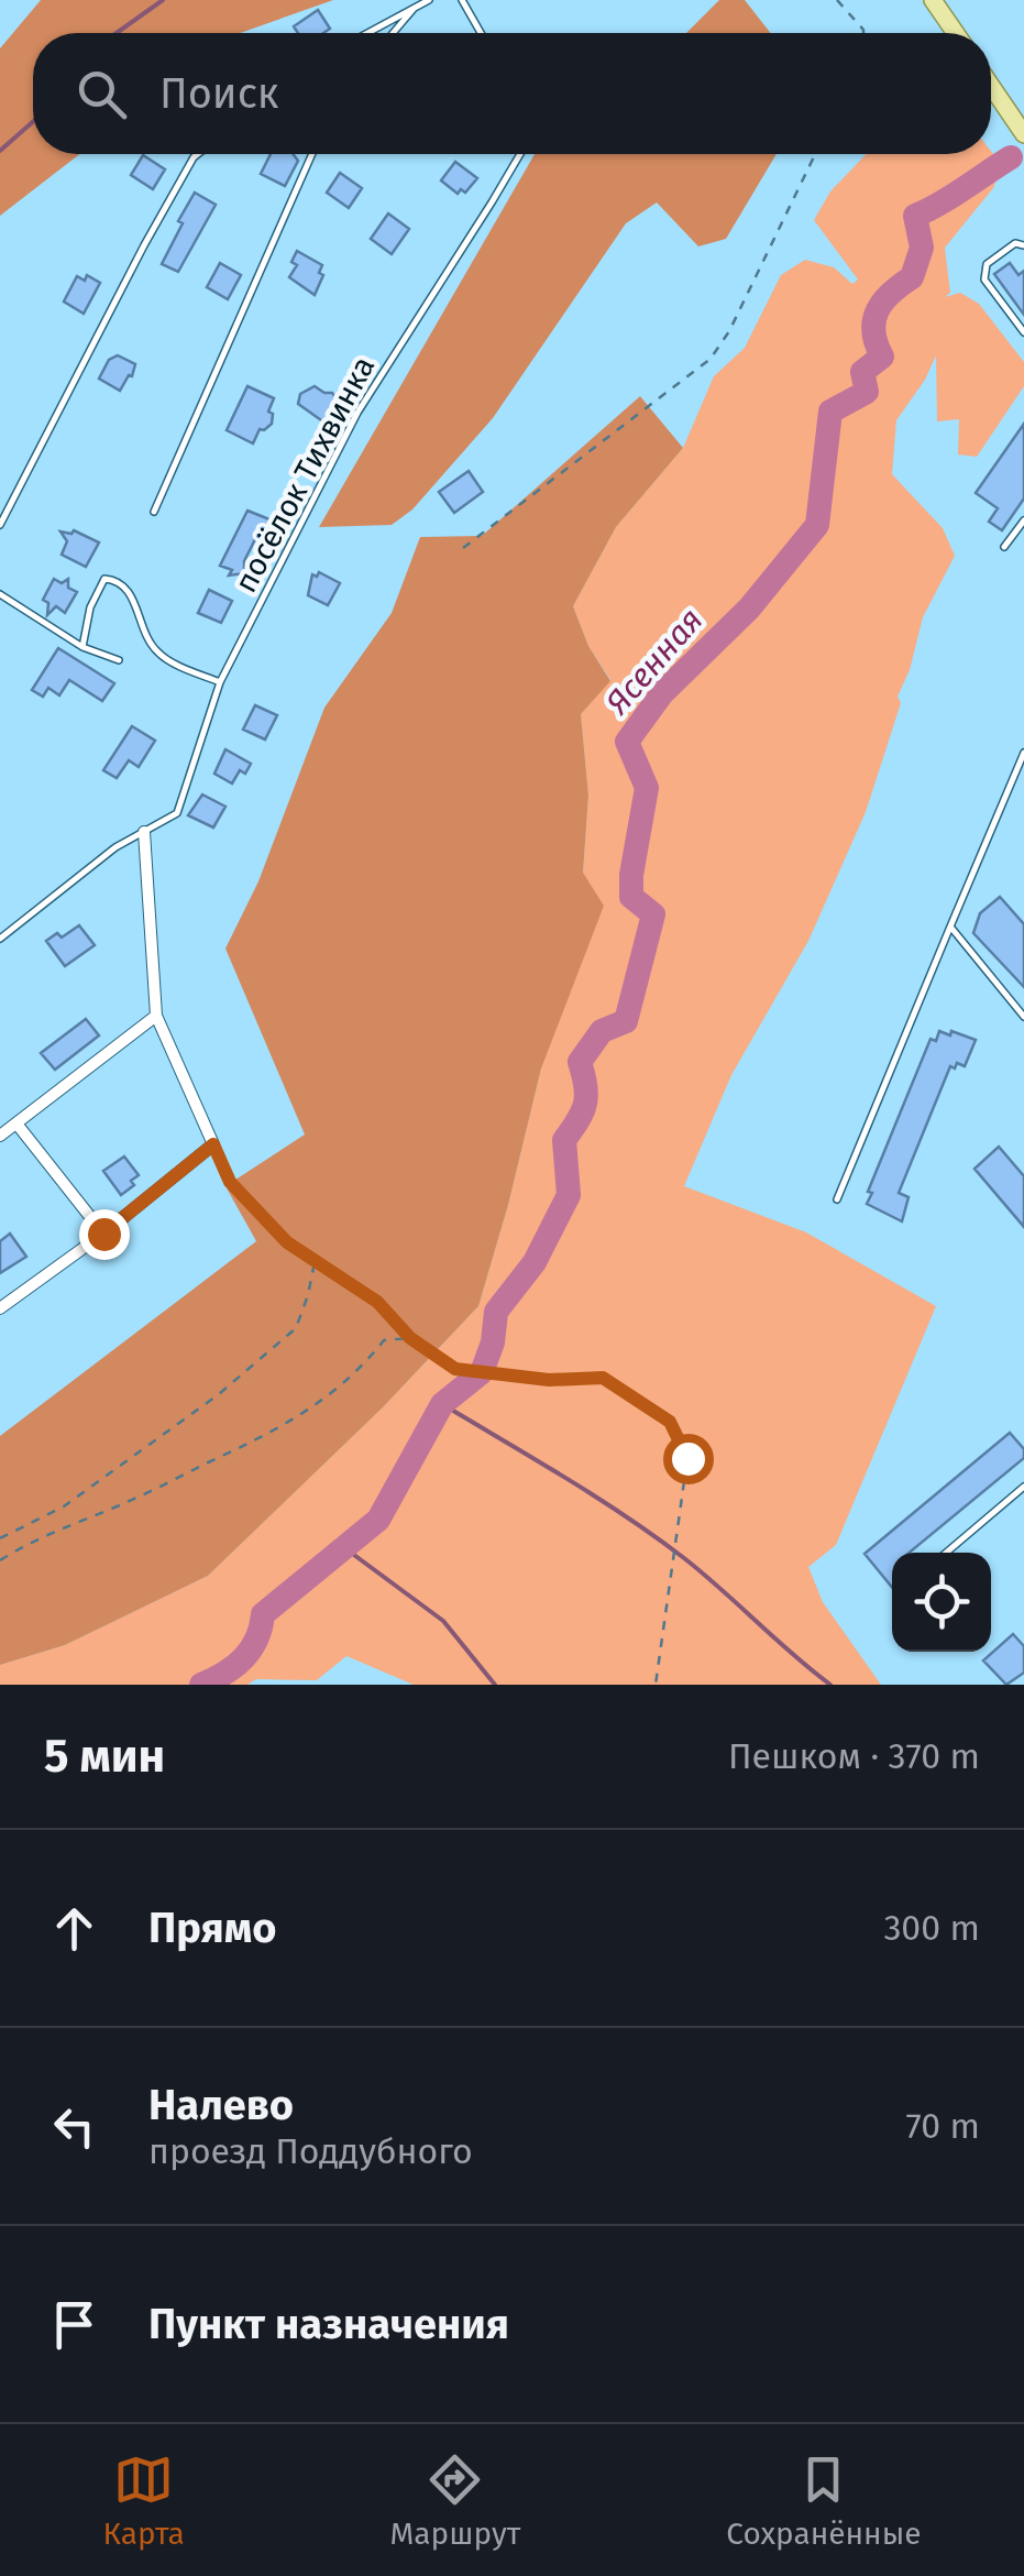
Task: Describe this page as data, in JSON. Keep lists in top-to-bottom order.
{
  "streets": {
    "lane": ["посёлок Тихвинка"]
  },
  "water": ["Ясенная"],
  "page": {
    "search": "Поиск",
    "heading": ["5 мин", "Пешком · 370 m"],
    "list": [
      ["Прямо", "300 m"],
      ["Налево", "проезд Поддубного", "70 m"],
      "Пункт назначения"
    ],
    "nav": ["Карта", "Маршрут", "Сохранённые"]
  }
}
